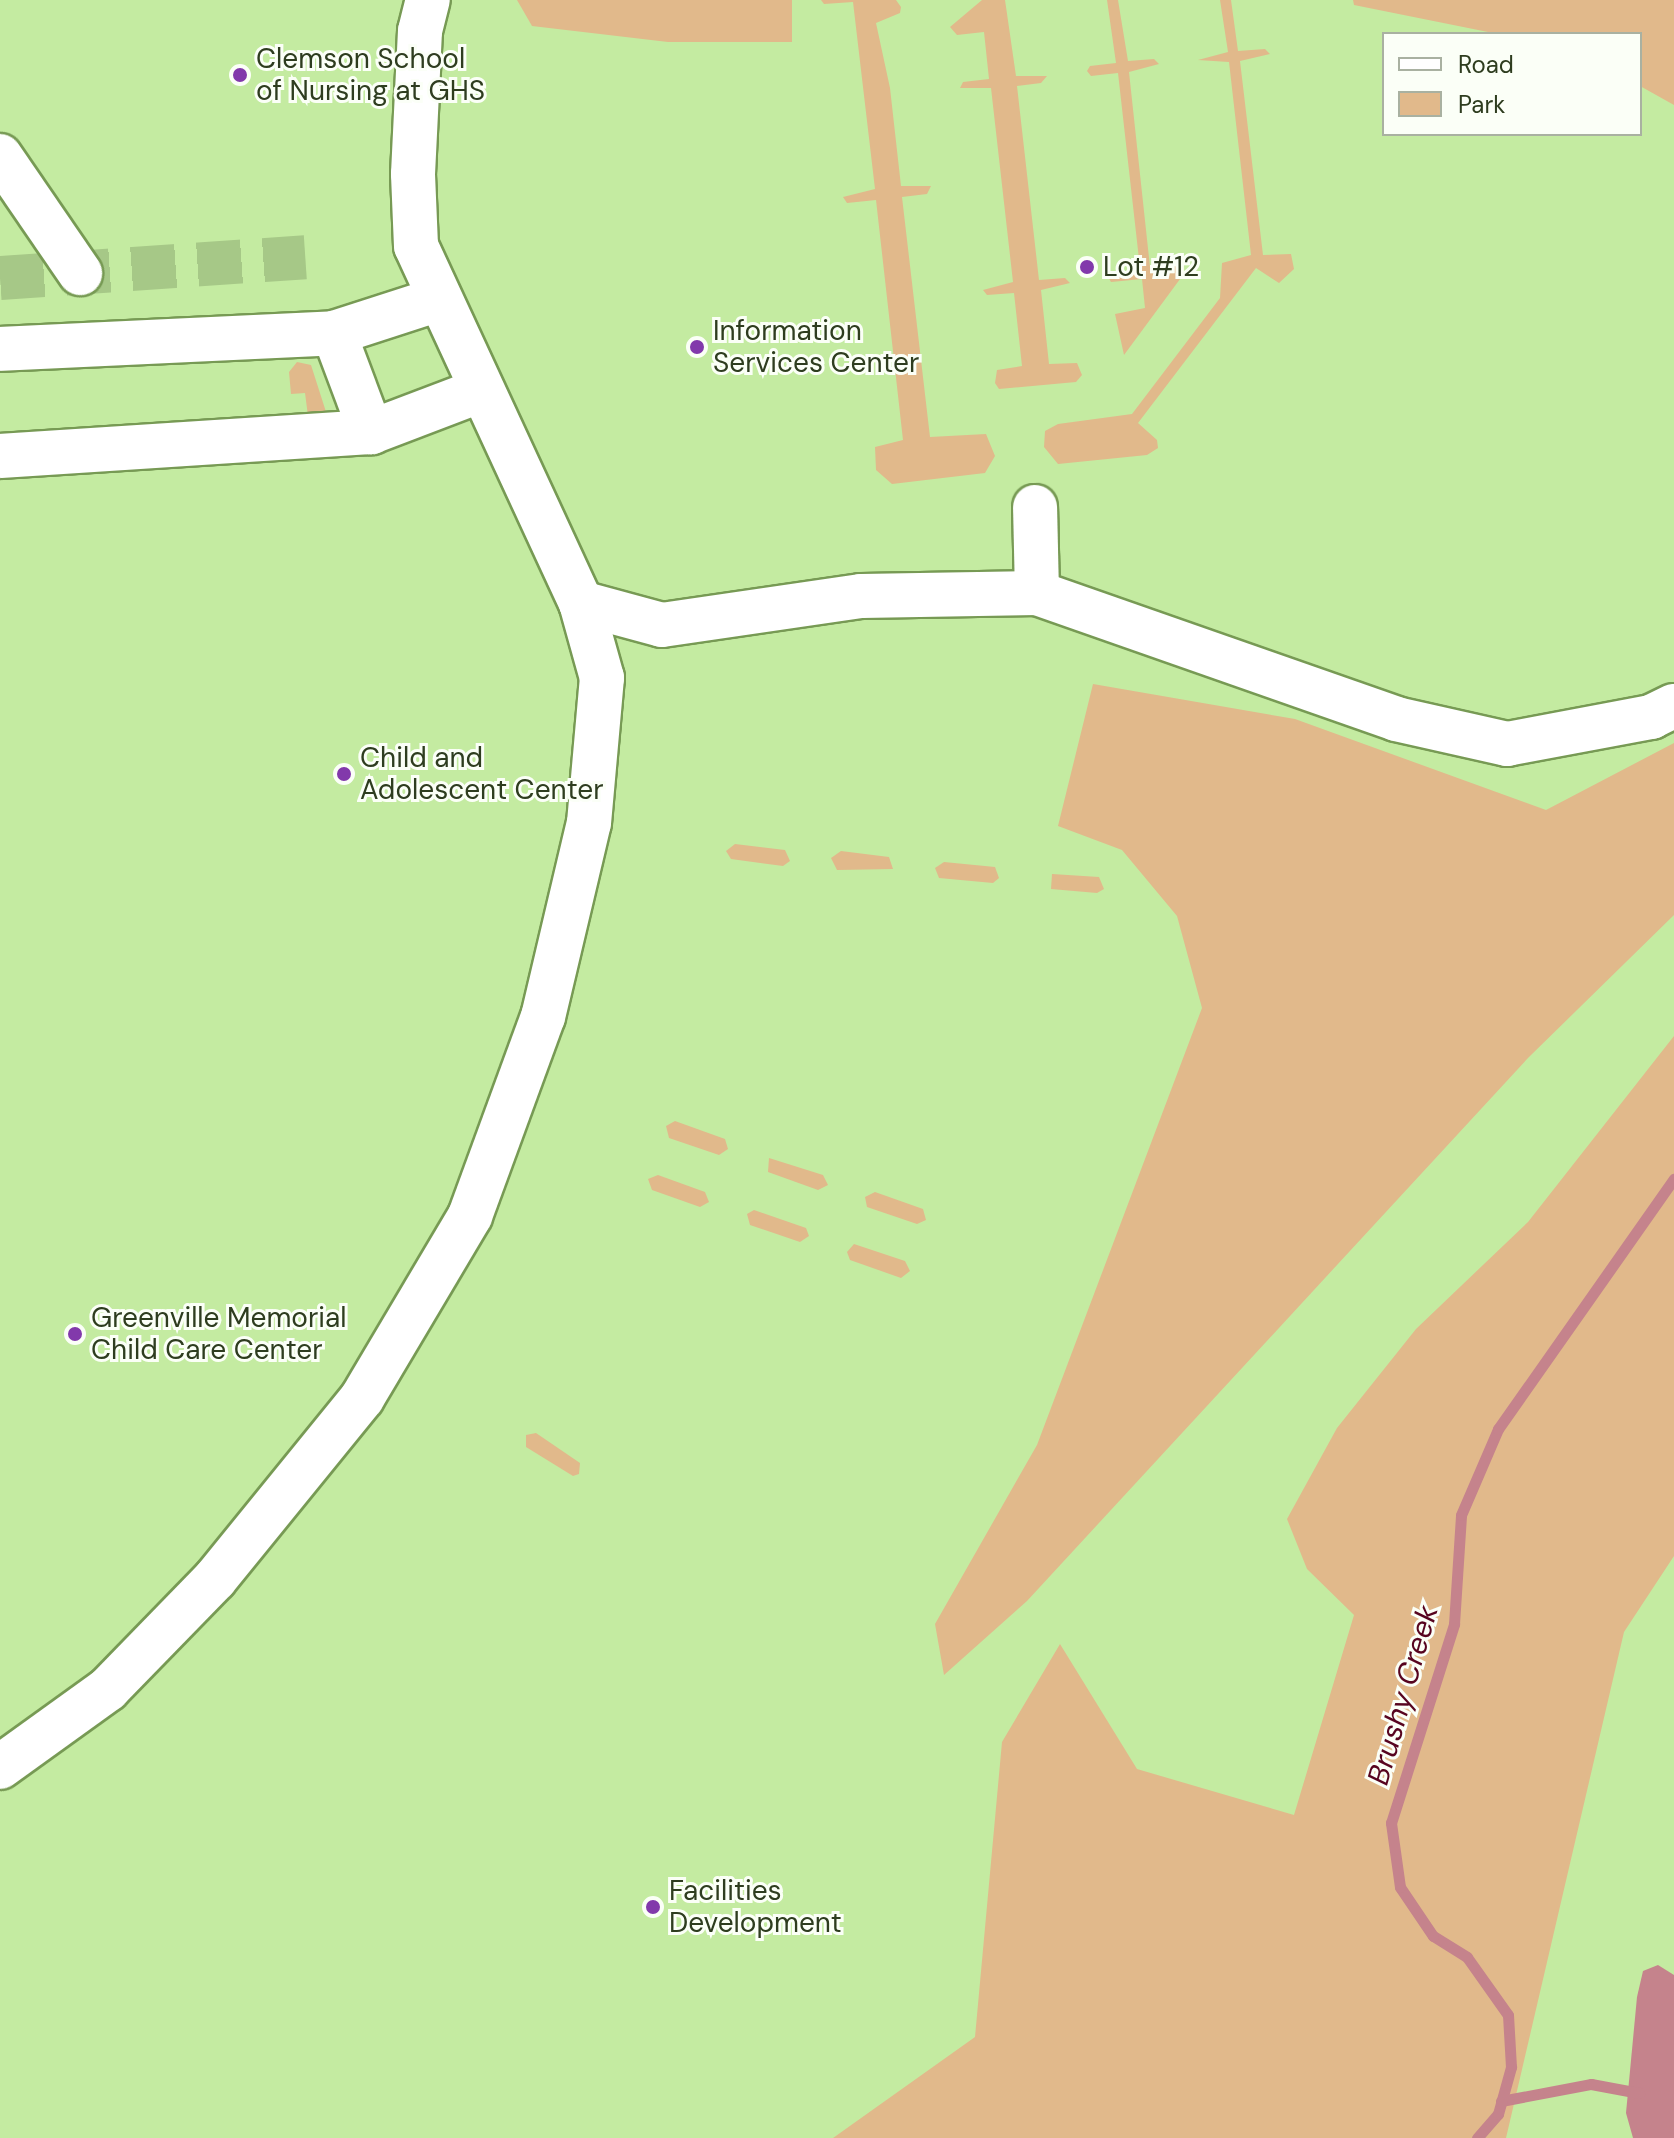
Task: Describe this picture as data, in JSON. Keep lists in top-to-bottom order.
{
  "water": ["Brushy Creek"],
  "places": [
    "Clemson School of Nursing at GHS",
    "Lot #12",
    "Information Services Center",
    "Child and Adolescent Center",
    "Greenville Memorial Child Care Center",
    "Facilities Development"
  ],
  "legend": ["Road", "Park"]
}
